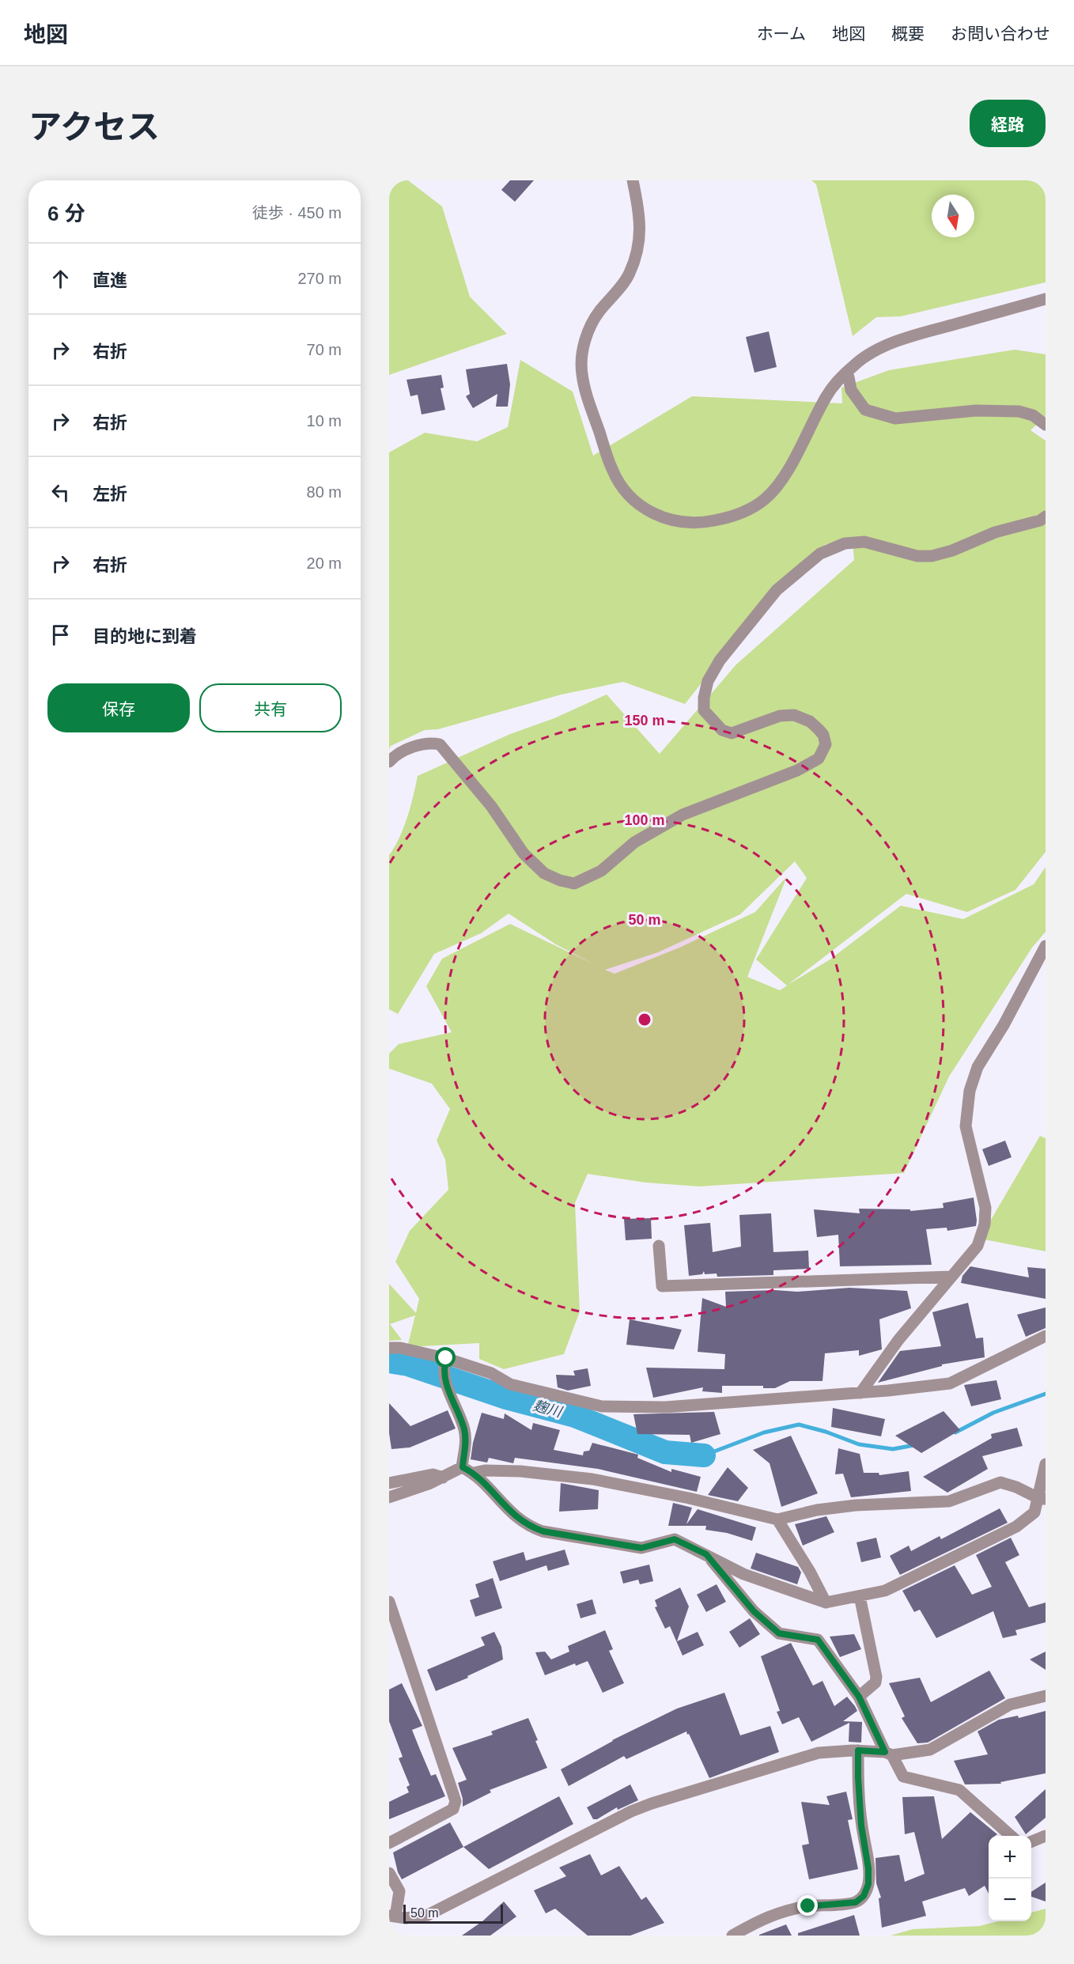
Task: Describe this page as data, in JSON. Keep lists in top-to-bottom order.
{
  "water": ["麹川"],
  "scale_bar": "50 m",
  "north": "bottom",
  "page": {
    "header": "地図",
    "nav": [
      "ホーム",
      "地図",
      "概要",
      "お問い合わせ"
    ],
    "title": "アクセス",
    "buttons": [
      "経路",
      ["保存", "共有"]
    ],
    "heading": ["6 分", "徒歩 · 450 m"],
    "list": [
      ["直進", "270 m"],
      ["右折", "70 m"],
      ["右折", "10 m"],
      ["左折", "80 m"],
      ["右折", "20 m"],
      "目的地に到着"
    ],
    "map_buttons": ["+", "−"],
    "scale": "50 m"
  },
  "rings": ["150 m", "100 m", "50 m"]
}
